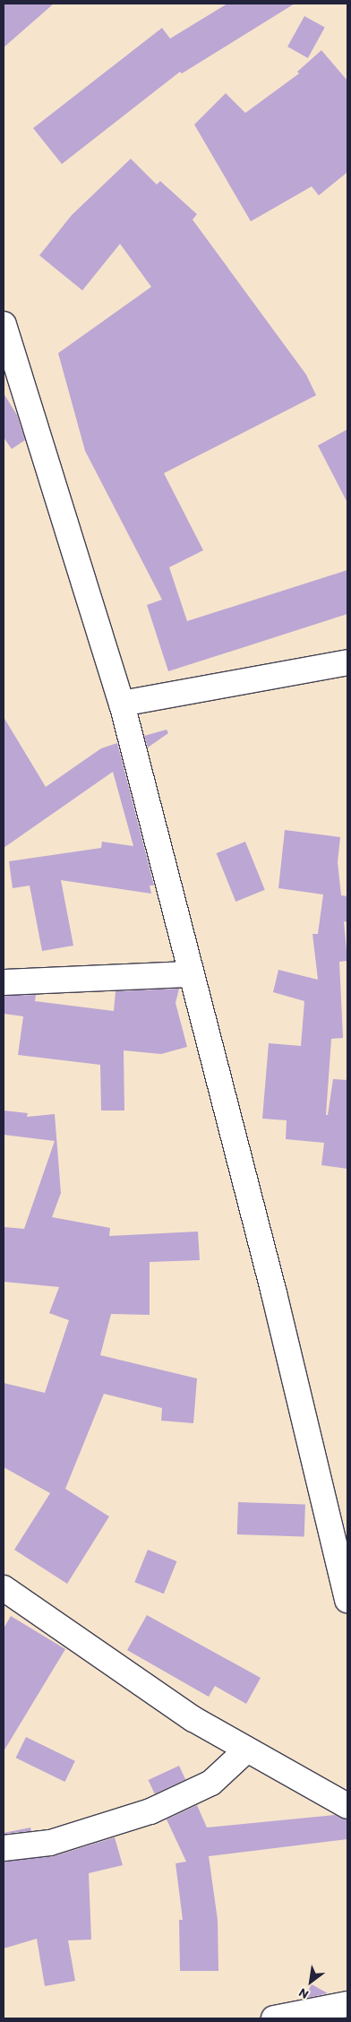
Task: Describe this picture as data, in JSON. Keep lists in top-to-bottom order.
{
  "north": "bottom left"
}
